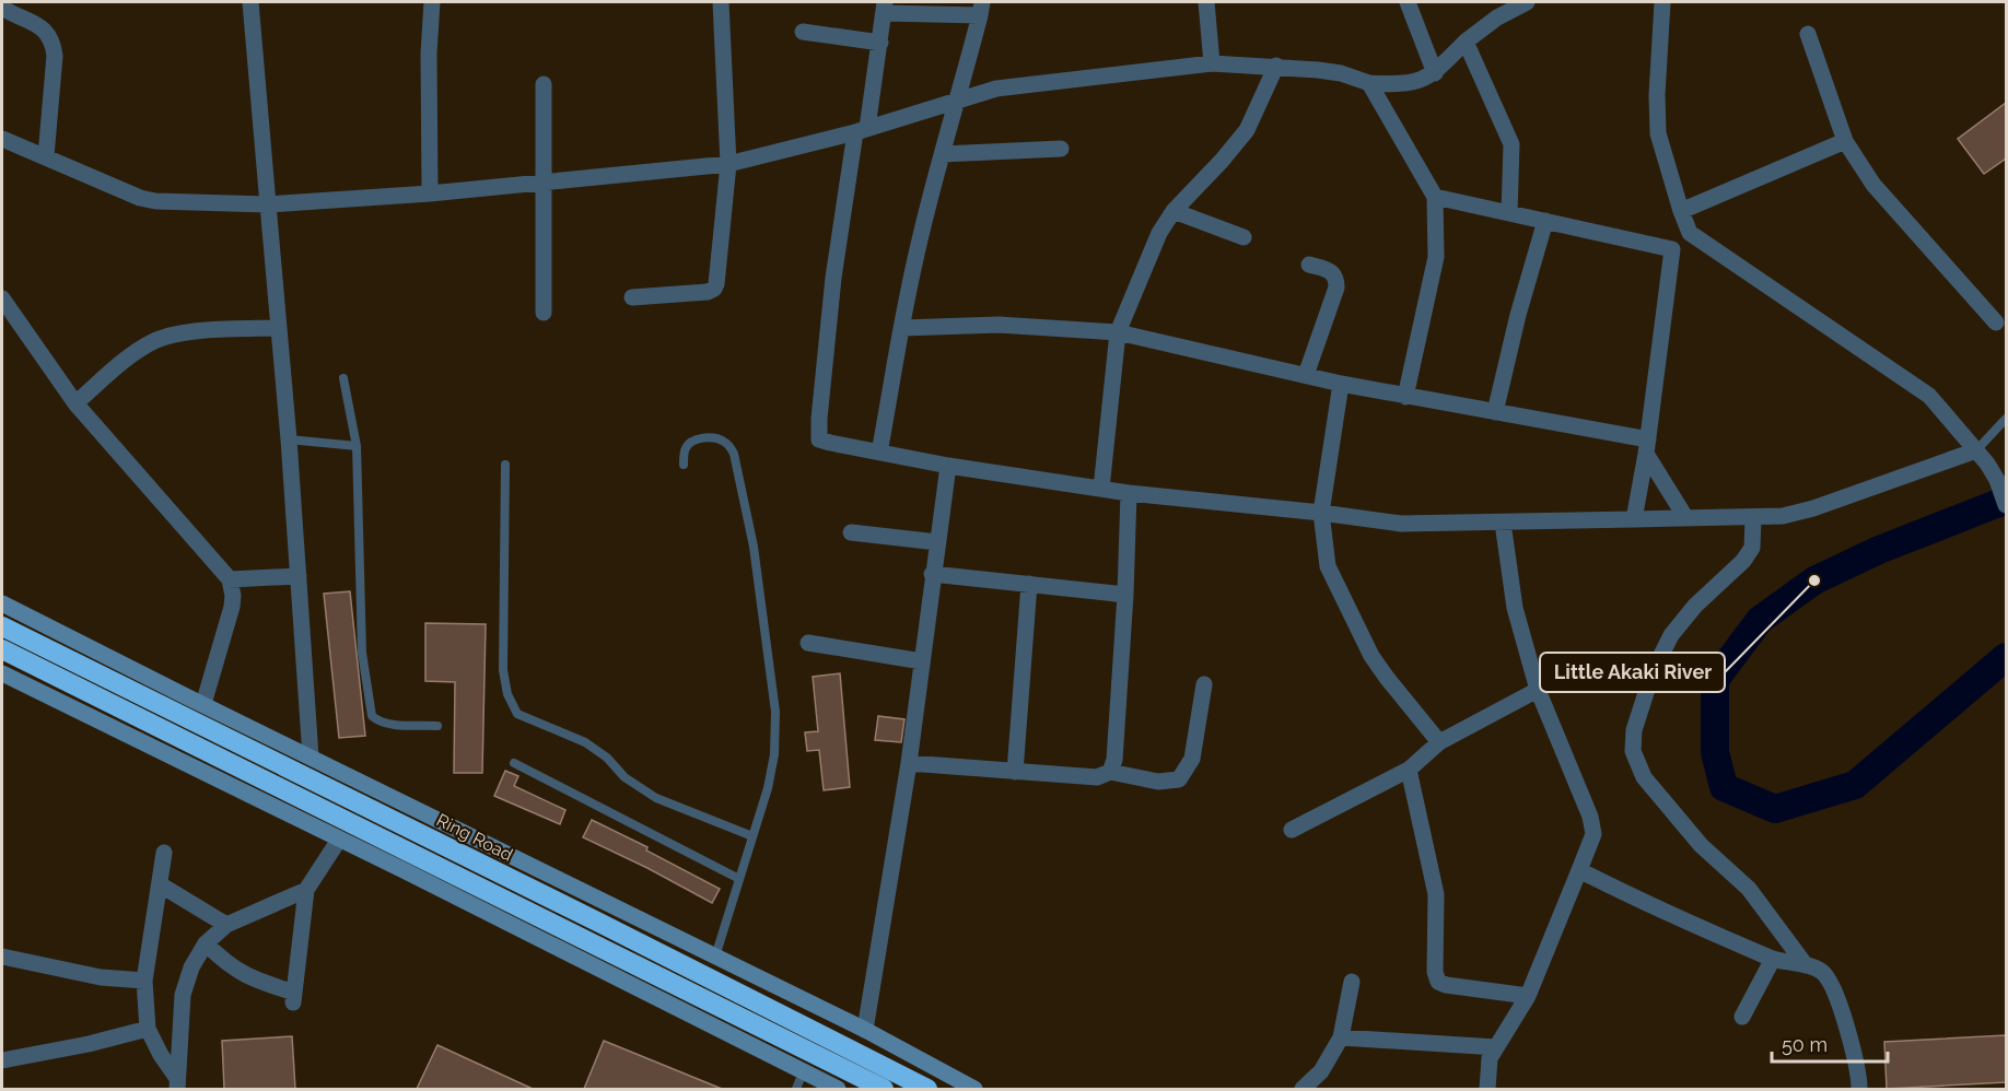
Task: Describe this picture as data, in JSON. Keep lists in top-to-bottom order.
{
  "streets": {
    "highway": ["Ring Road"]
  },
  "places": ["Little Akaki River"],
  "scale_bar": "50 m"
}
